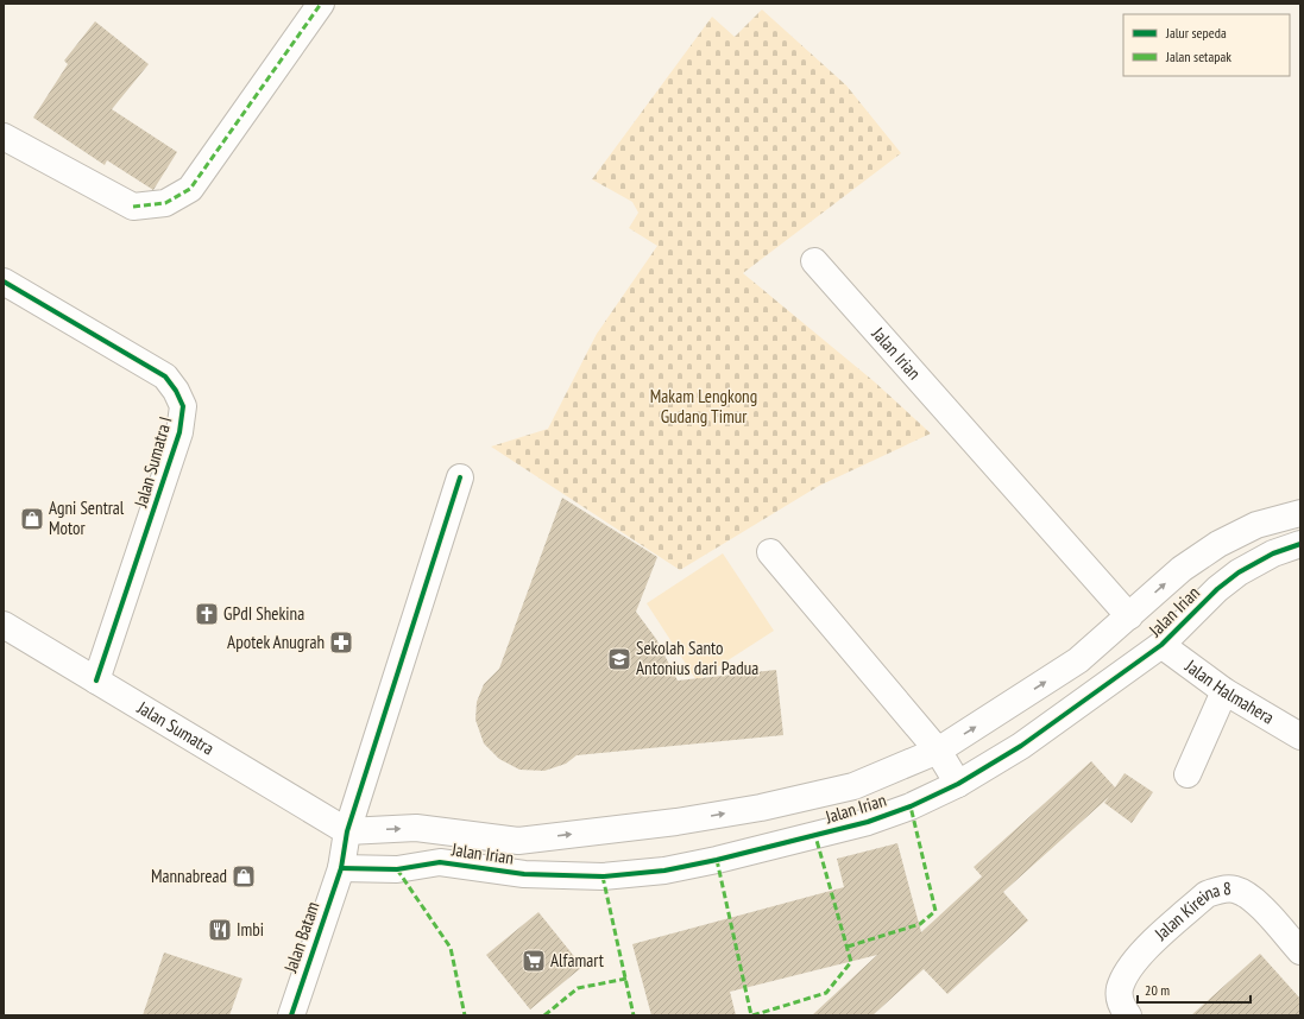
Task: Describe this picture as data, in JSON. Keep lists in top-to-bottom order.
{
  "streets": {
    "street": [
      "Jalan Irian",
      "Jalan Sumatra I",
      "Jalan Halmahera",
      "Jalan Sumatra",
      "Jalan Kireina 8",
      "Jalan Batam"
    ]
  },
  "crossings": [
    ["Jalan Irian", "Jalan Halmahera"],
    ["Jalan Irian", "Jalan Sumatra"],
    ["Jalan Irian", "Jalan Batam"],
    ["Jalan Sumatra I", "Jalan Sumatra"],
    ["Jalan Sumatra", "Jalan Batam"]
  ],
  "parks": ["Makam Lengkong Gudang Timur"],
  "places": {
    "shop": ["Agni Sentral Motor", "Mannabread"],
    "church": ["GPdI Shekina"],
    "pharmacy": ["Apotek Anugrah"],
    "school or university": ["Sekolah Santo Antonius dari Padua"],
    "restaurant": ["Imbi"],
    "supermarket": ["Alfamart"]
  },
  "legend": ["Jalur sepeda", "Jalan setapak"],
  "scale_bar": "20 m"
}
